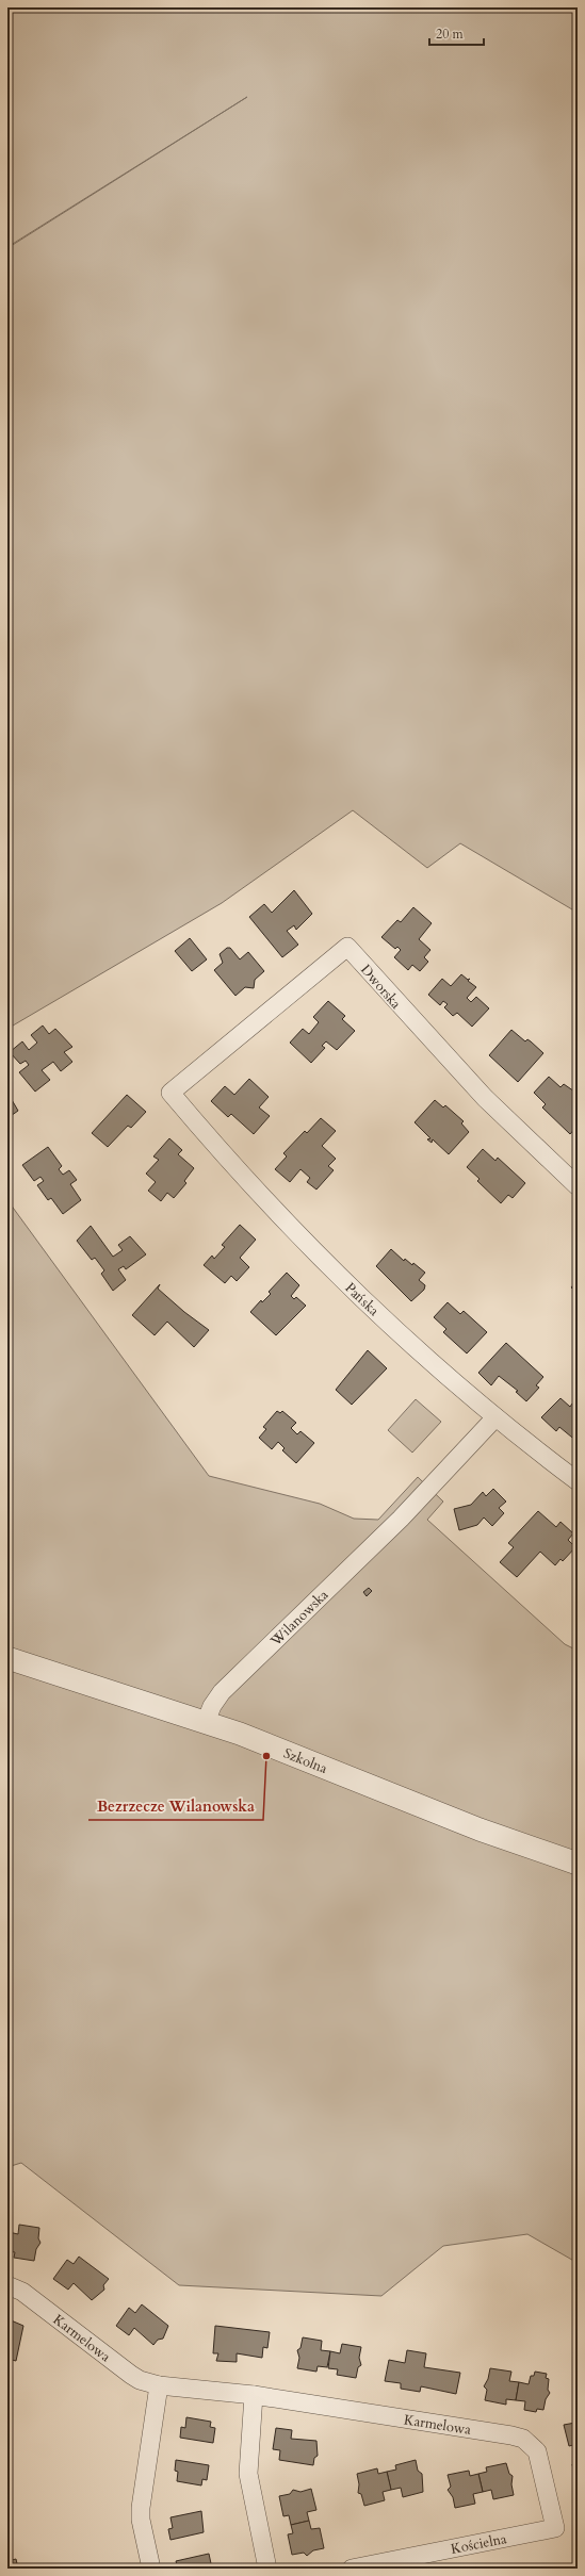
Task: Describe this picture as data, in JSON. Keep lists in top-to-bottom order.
{
  "streets": {
    "street": [
      "Dworska",
      "Pańska",
      "Wilanowska",
      "Szkolna",
      "Karmelowa",
      "Kościelna"
    ]
  },
  "crossings": [
    ["Dworska", "Pańska"],
    ["Pańska", "Wilanowska"],
    ["Wilanowska", "Szkolna"],
    ["Karmelowa", "Kościelna"]
  ],
  "places": ["Bezrzecze Wilanowska"],
  "scale_bar": "20 m"
}
